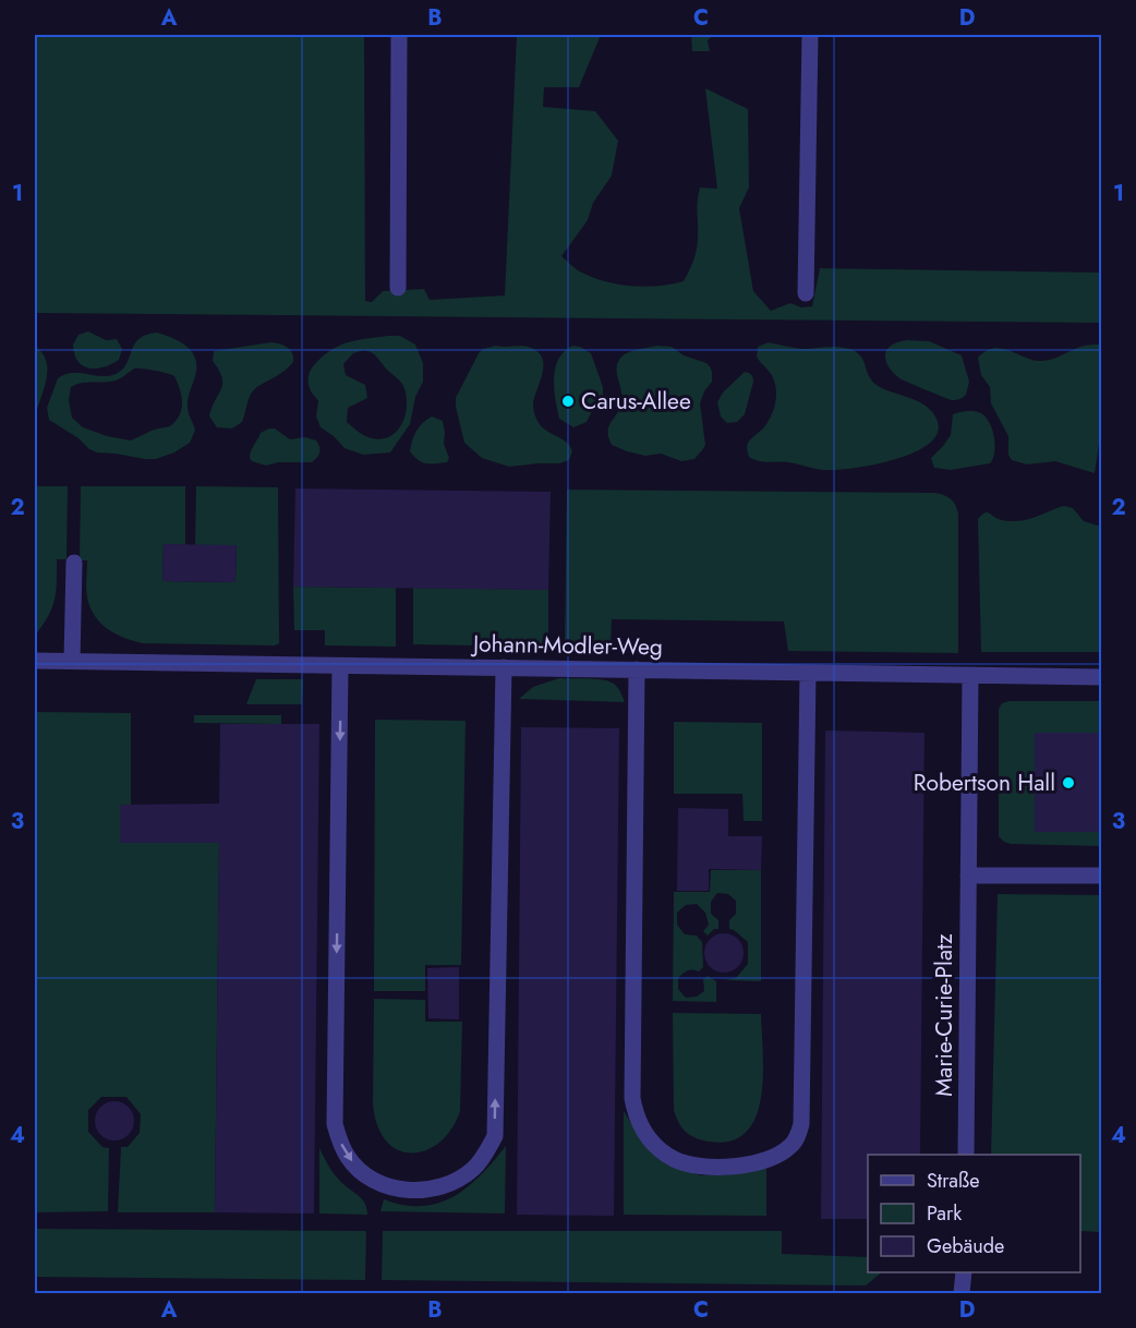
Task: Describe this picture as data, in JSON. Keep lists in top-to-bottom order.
{
  "streets": {
    "street": ["Johann-Modler-Weg", "Marie-Curie-Platz"]
  },
  "crossings": [
    ["Johann-Modler-Weg", "Marie-Curie-Platz"]
  ],
  "places": ["Carus-Allee", "Robertson Hall"],
  "legend": ["Straße", "Park", "Gebäude"],
  "grid": {
    "columns": [
      "A",
      "B",
      "C",
      "D"
    ],
    "rows": [
      "1",
      "2",
      "3",
      "4"
    ]
  }
}
